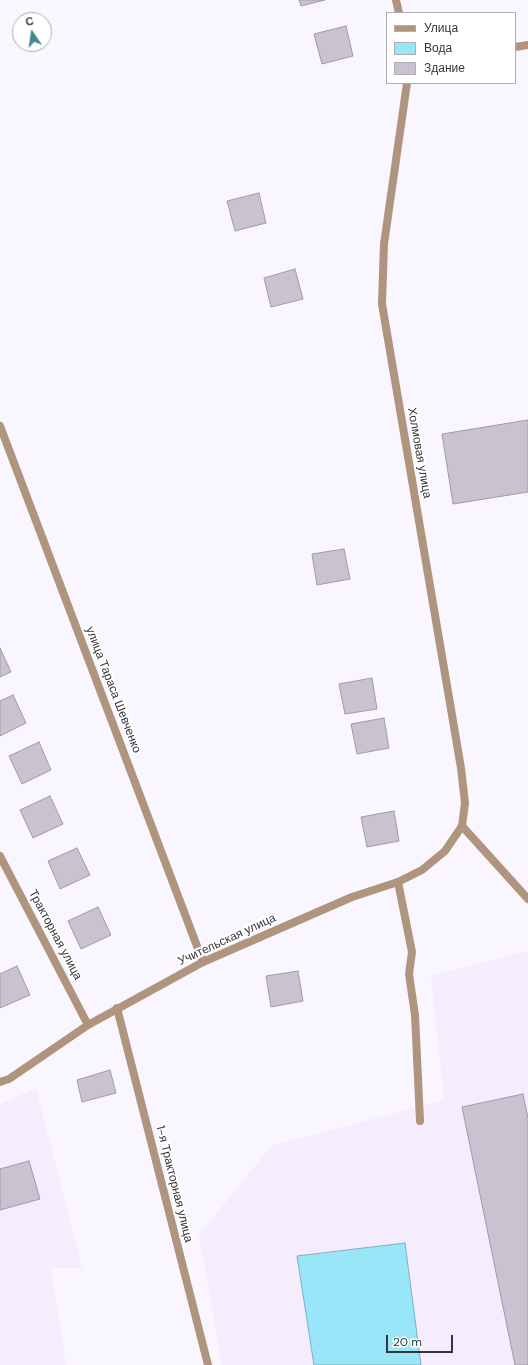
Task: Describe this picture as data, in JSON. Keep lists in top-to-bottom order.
{
  "streets": {
    "street": [
      "Холмовая улица",
      "улица Тараса Шевченко",
      "Тракторная улица",
      "Учительская улица",
      "1-я Тракторная улица"
    ]
  },
  "crossings": [
    ["Холмовая улица", "Учительская улица"],
    ["улица Тараса Шевченко", "Учительская улица"],
    ["Тракторная улица", "Учительская улица"],
    ["Учительская улица", "1-я Тракторная улица"]
  ],
  "legend": ["Улица", "Вода", "Здание"],
  "scale_bar": "20 m",
  "north": "top"
}
